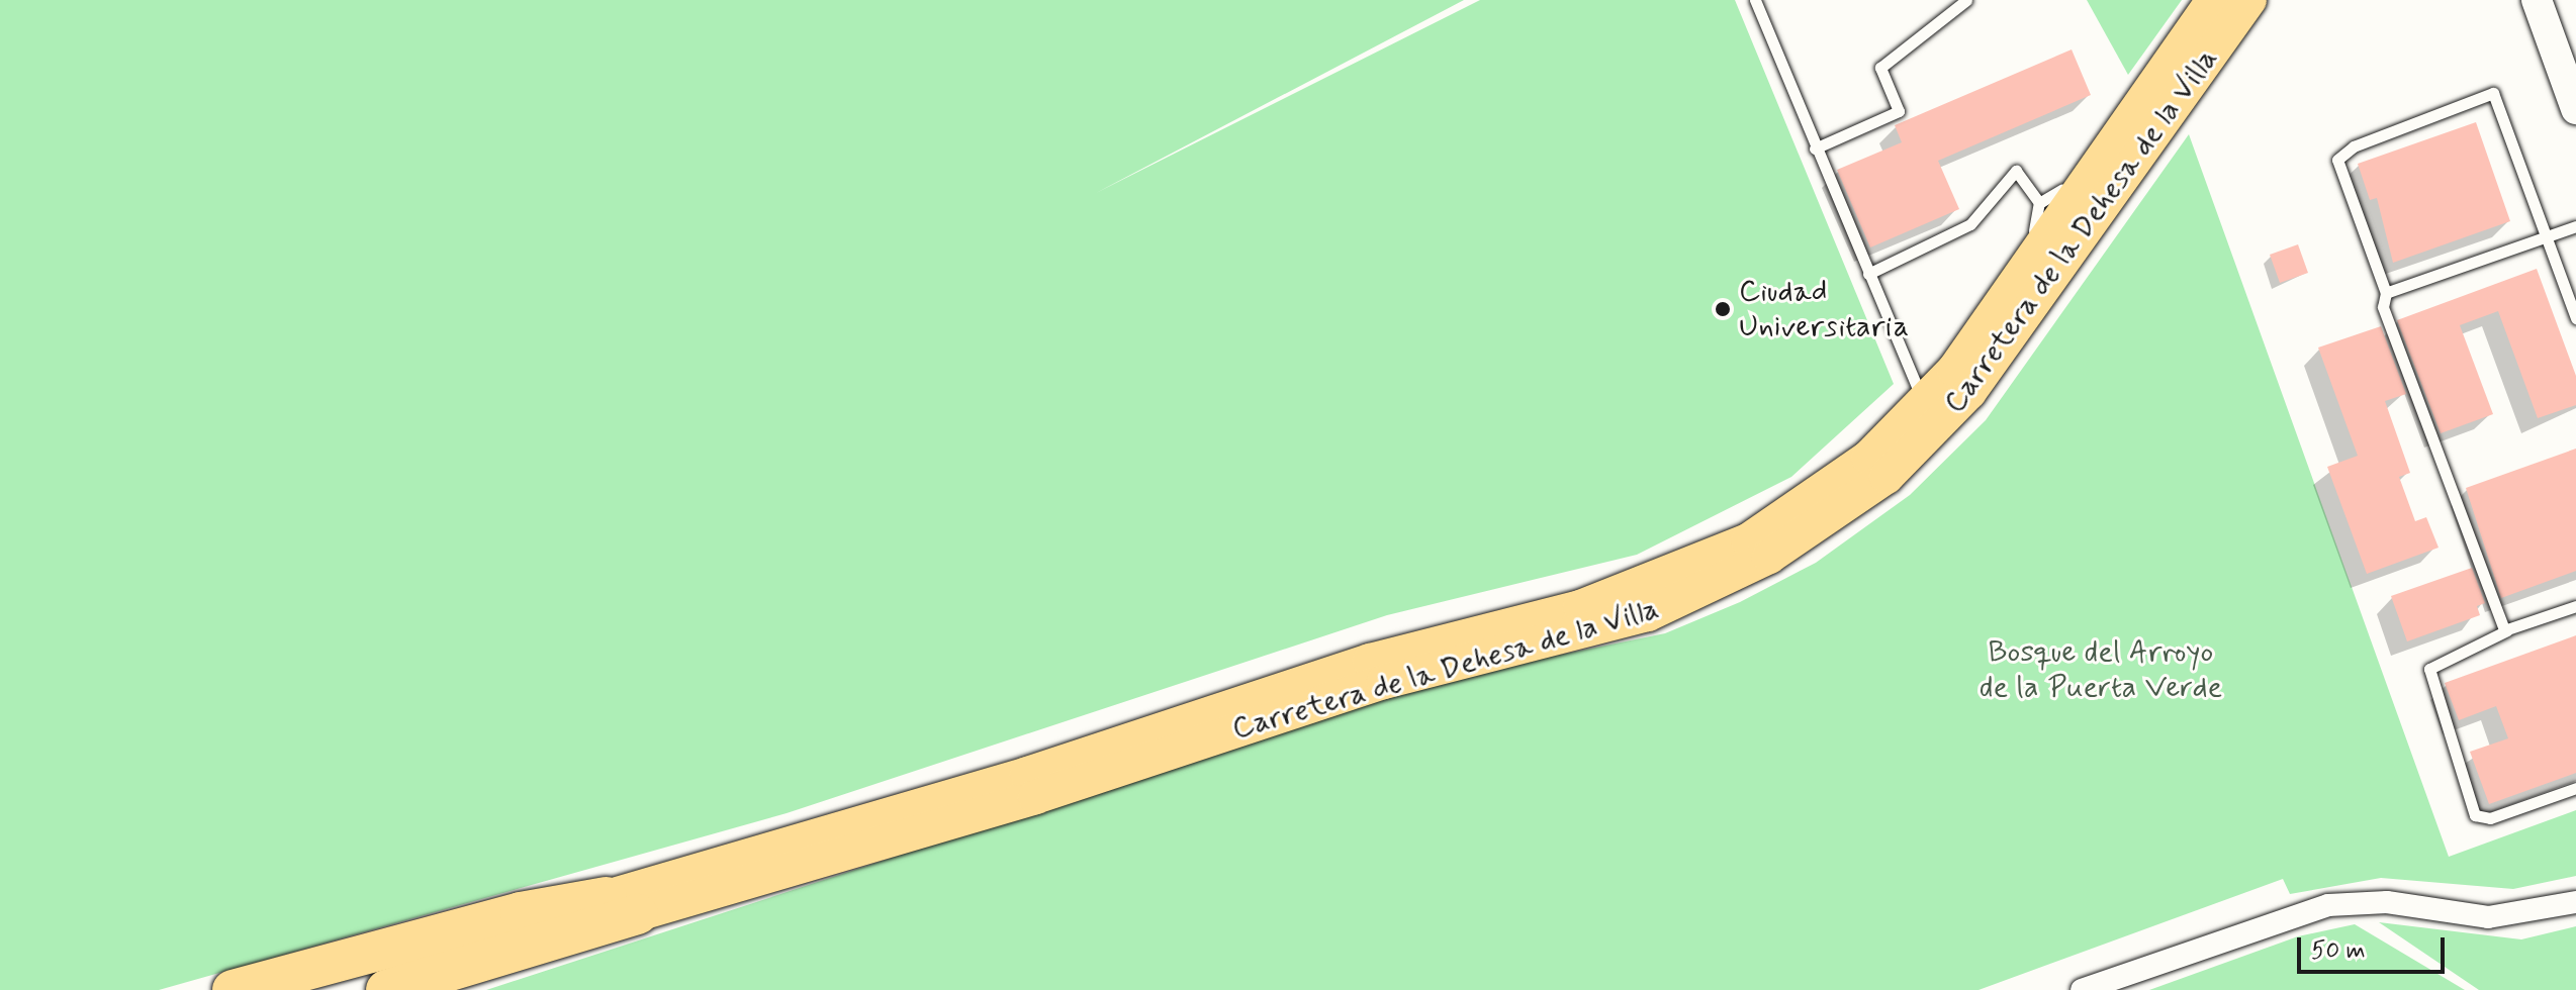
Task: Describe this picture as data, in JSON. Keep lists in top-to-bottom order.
{
  "streets": {
    "main road": ["Carretera de la Dehesa de la Villa"]
  },
  "parks": ["Bosque del Arroyo de la Puerta Verde"],
  "places": ["Ciudad Universitaria"],
  "scale_bar": "50 m"
}
